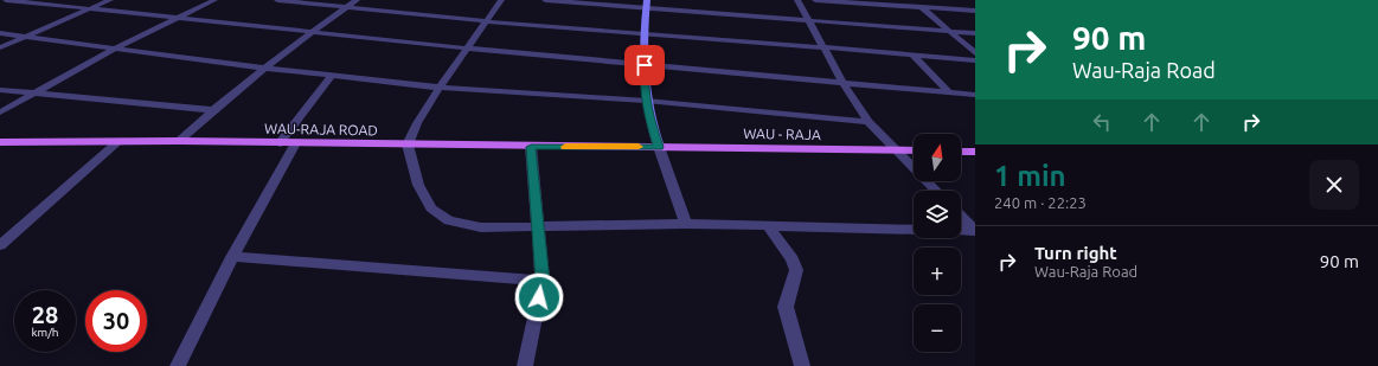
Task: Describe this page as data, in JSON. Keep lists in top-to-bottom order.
{
  "streets": {
    "main road": ["WAU-RAJA ROAD", "WAU - RAJA"]
  },
  "crossings": [
    ["WAU-RAJA ROAD", "WAU - RAJA"]
  ],
  "north": "top",
  "page": {
    "turn": ["90 m", "Wau-Raja Road"],
    "map_buttons": ["+", "−"],
    "heading": ["1 min", "240 m · 22:23"],
    "list": [
      {
        "name": "Turn right",
        "note": "Wau-Raja Road",
        "value": "90 m"
      }
    ],
    "speed": "28 km/h",
    "limit": "30"
  }
}
